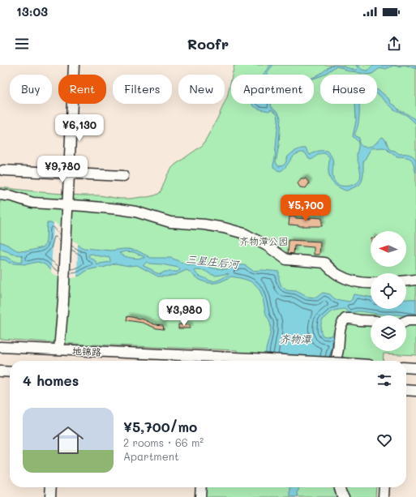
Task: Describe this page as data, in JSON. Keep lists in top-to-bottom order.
{
  "streets": {
    "street": ["地锦路"]
  },
  "water": ["三星庄后河", "齐物潭"],
  "parks": ["齐物潭公园"],
  "north": "left",
  "page": {
    "status": "13:03",
    "header": "Roofr",
    "chip": [
      "Buy",
      "Rent",
      "Filters",
      "New",
      "Apartment",
      "House"
    ],
    "price": [
      "¥6,130",
      "¥9,780",
      "¥5,700",
      "¥3,980"
    ],
    "heading": "4 homes",
    "list": [
      {
        "name": "¥5,700/mo",
        "note": "2 rooms · 66 m² · Apartment"
      }
    ]
  }
}
